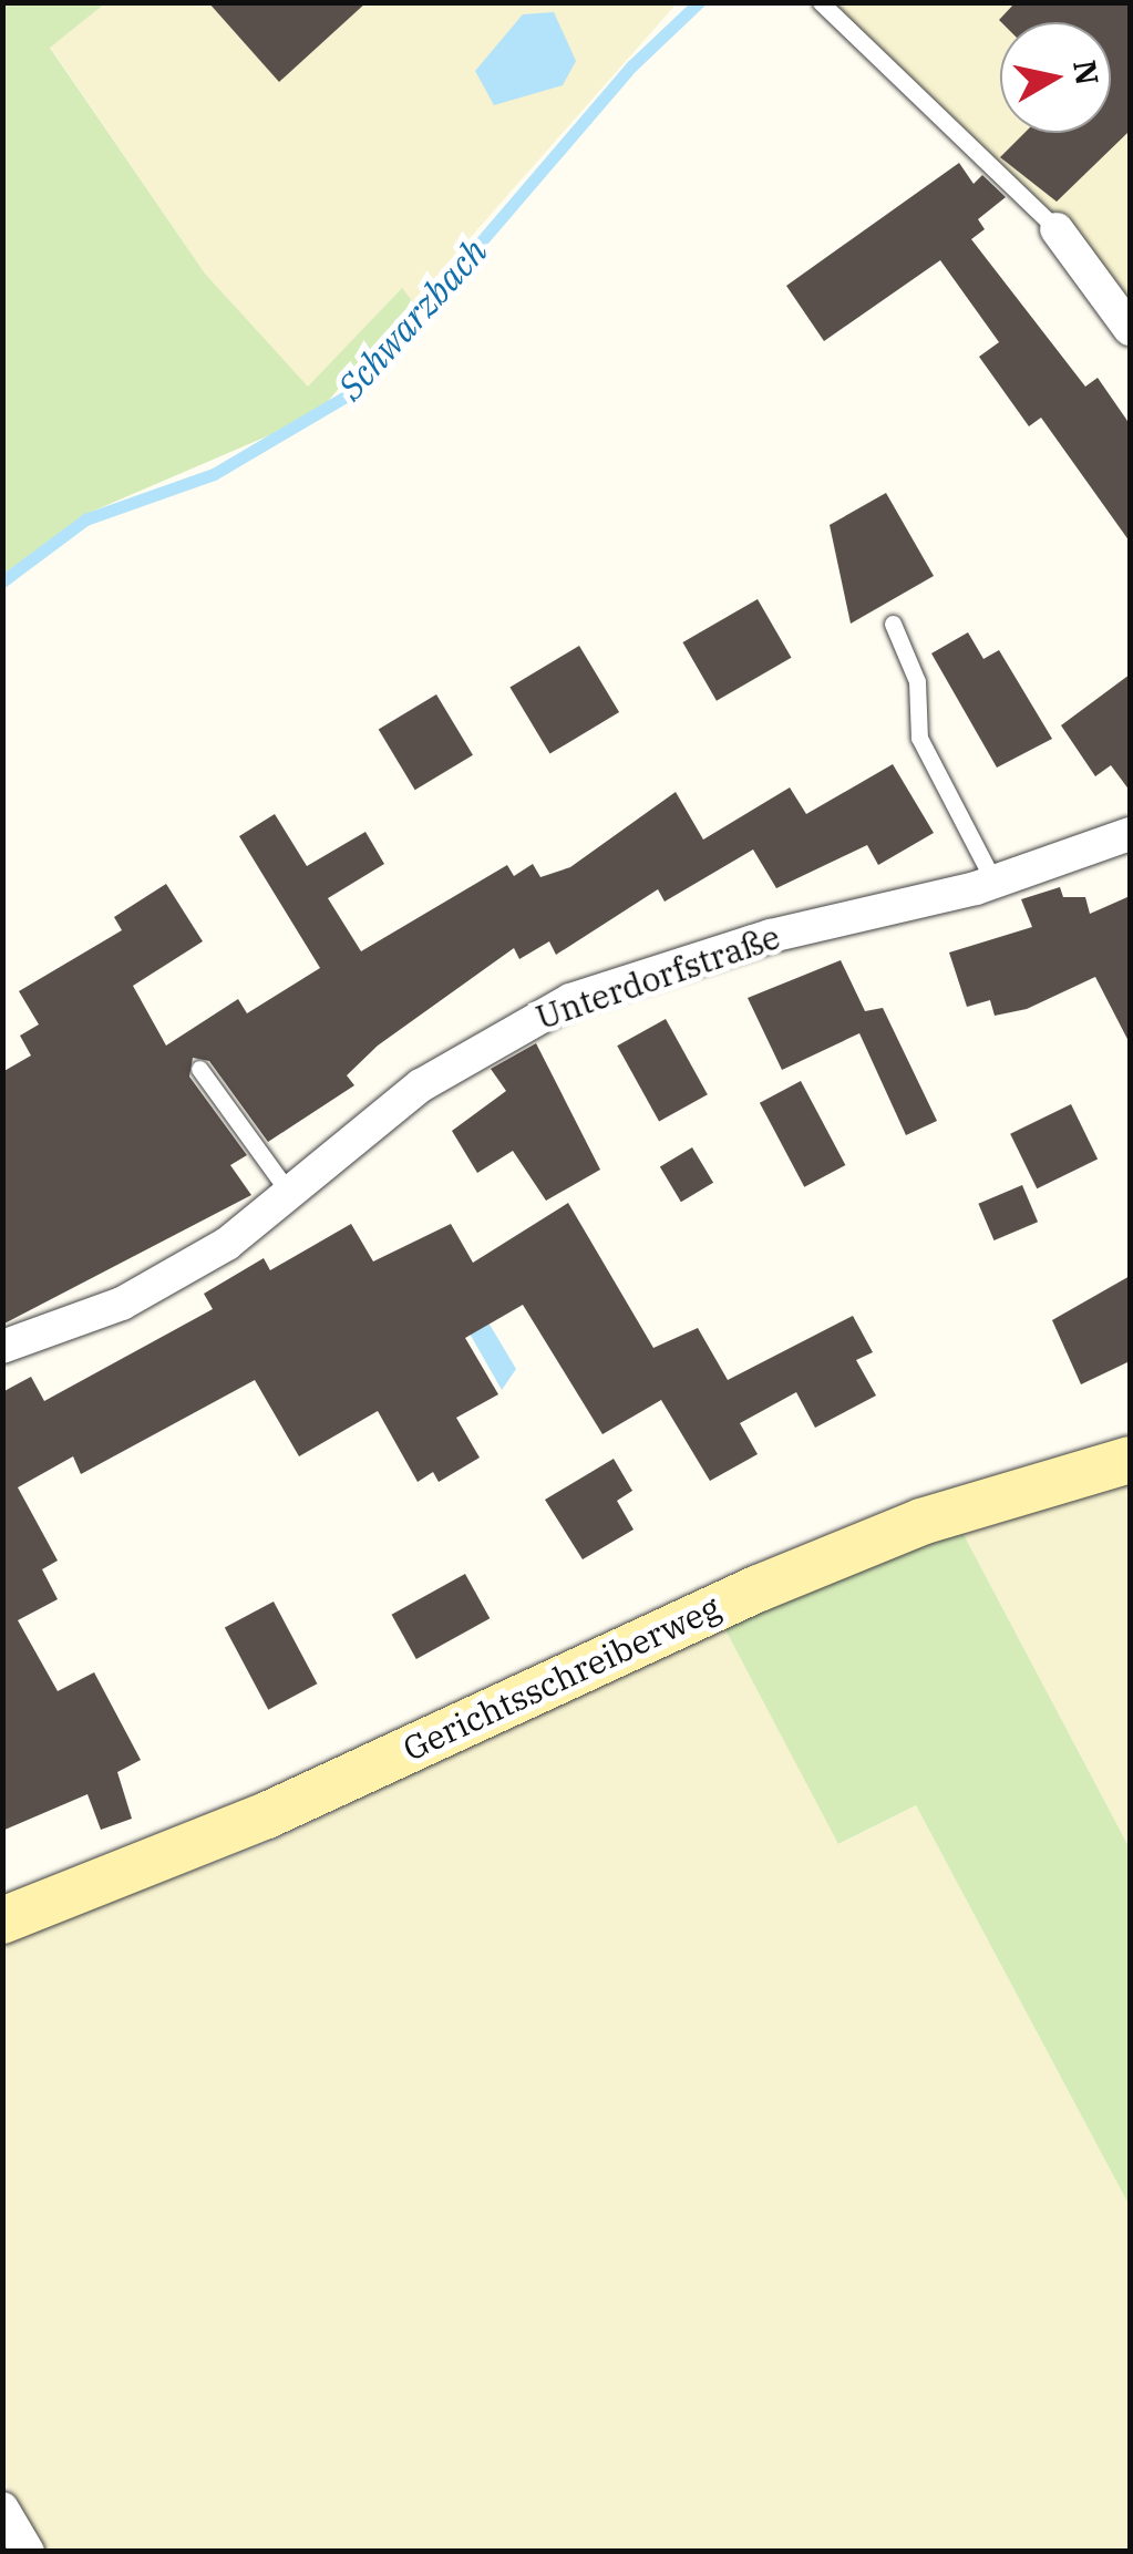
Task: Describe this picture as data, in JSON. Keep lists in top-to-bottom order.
{
  "streets": {
    "street": ["Unterdorfstraße", "Gerichtsschreiberweg"]
  },
  "water": ["Schwarzbach"],
  "north": "right"
}
